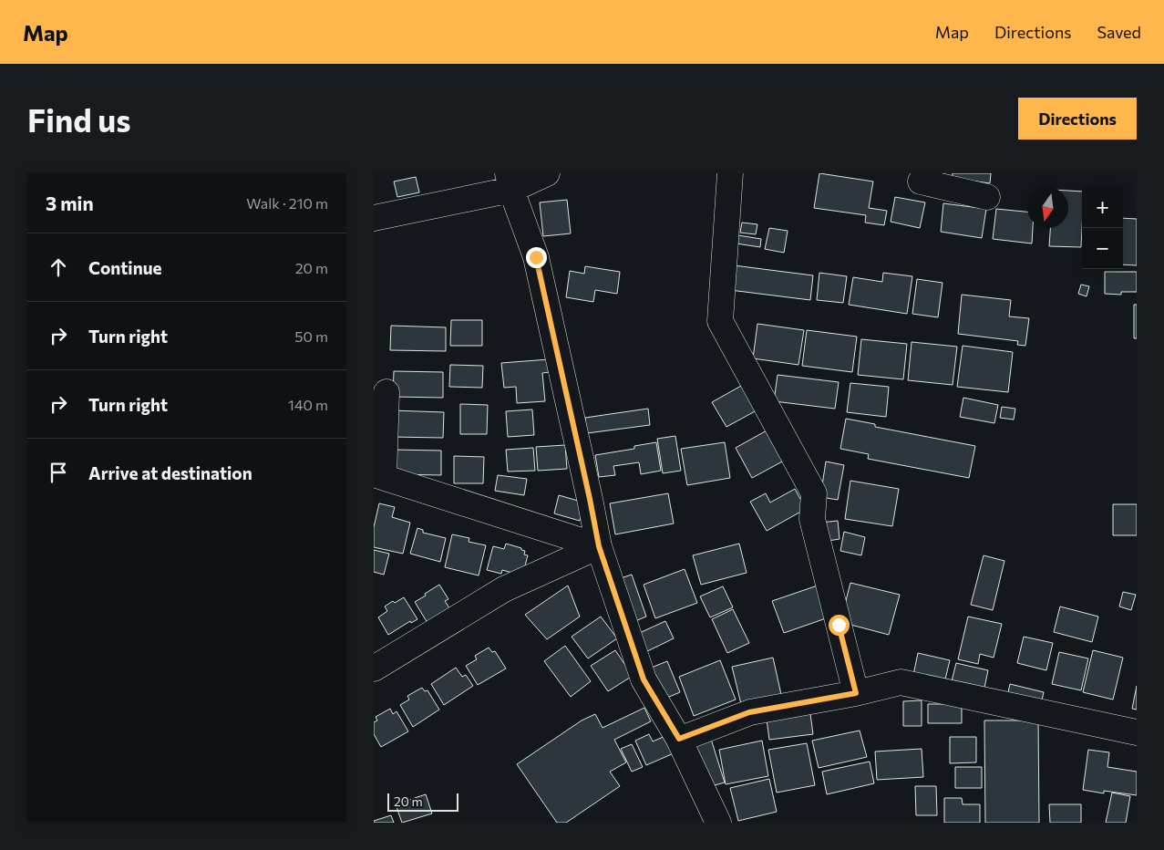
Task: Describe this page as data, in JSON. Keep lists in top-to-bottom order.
{
  "scale_bar": "20 m",
  "north": "bottom",
  "page": {
    "header": "Map",
    "nav": ["Map", "Directions", "Saved"],
    "buttons": "Directions",
    "title": "Find us",
    "heading": ["3 min", "Walk · 210 m"],
    "map_buttons": ["+", "−"],
    "list": [
      ["Continue", "20 m"],
      ["Turn right", "50 m"],
      ["Turn right", "140 m"],
      "Arrive at destination"
    ],
    "scale": "20 m"
  }
}
